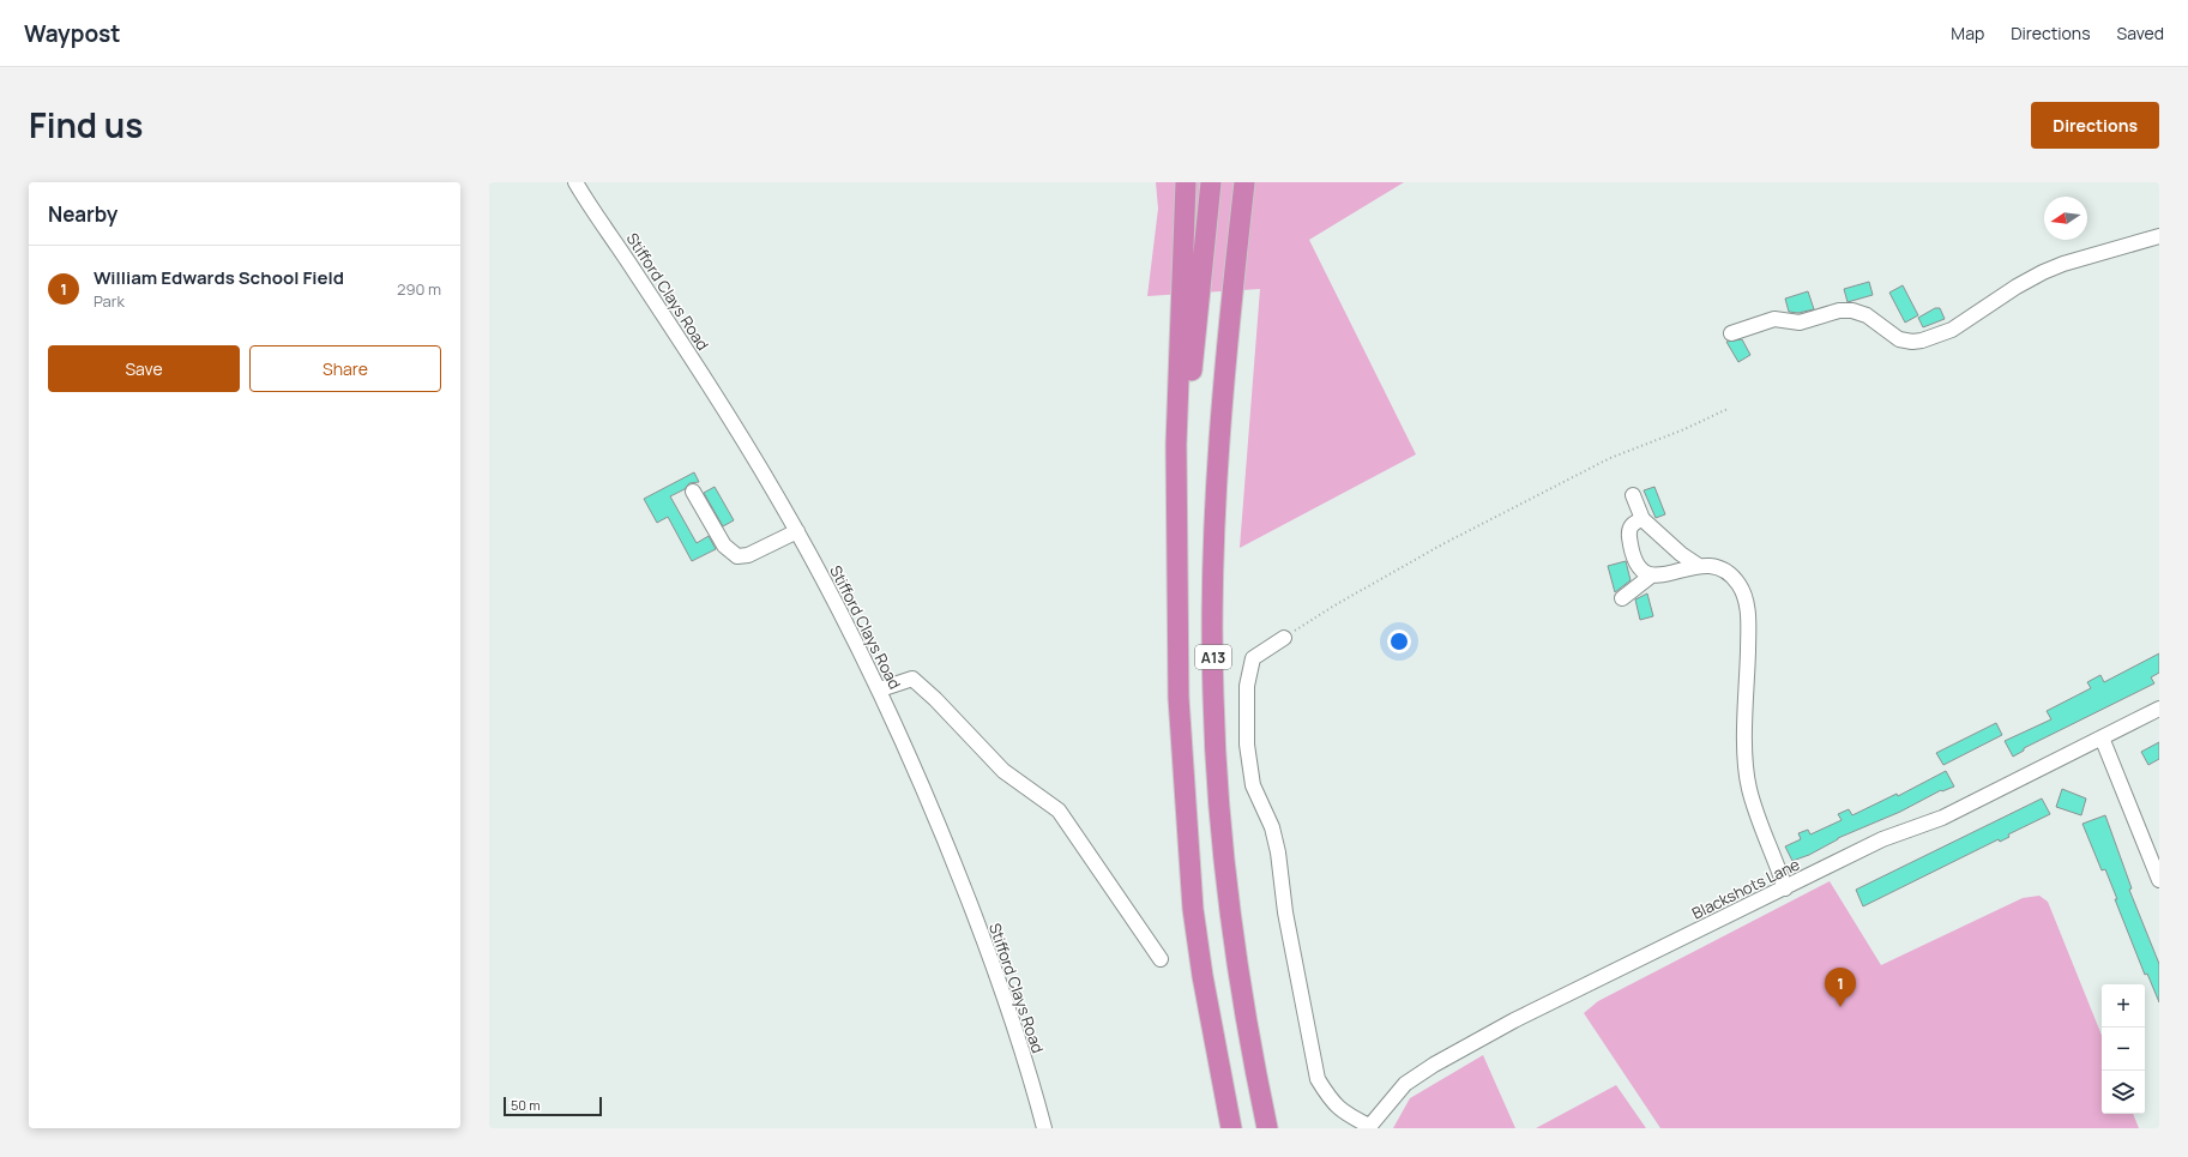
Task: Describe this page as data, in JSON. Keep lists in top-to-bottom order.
{
  "streets": {
    "highway": ["A13"],
    "street": ["Stifford Clays Road", "Blackshots Lane"]
  },
  "scale_bar": "50 m",
  "north": "left",
  "page": {
    "header": "Waypost",
    "nav": ["Map", "Directions", "Saved"],
    "title": "Find us",
    "buttons": [
      "Directions",
      ["Save", "Share"]
    ],
    "heading": "Nearby",
    "list": [
      {
        "mark": "1",
        "name": "William Edwards School Field",
        "note": "Park",
        "value": "290 m"
      }
    ],
    "pins": "1",
    "map_buttons": ["+", "−"],
    "scale": "50 m"
  }
}
